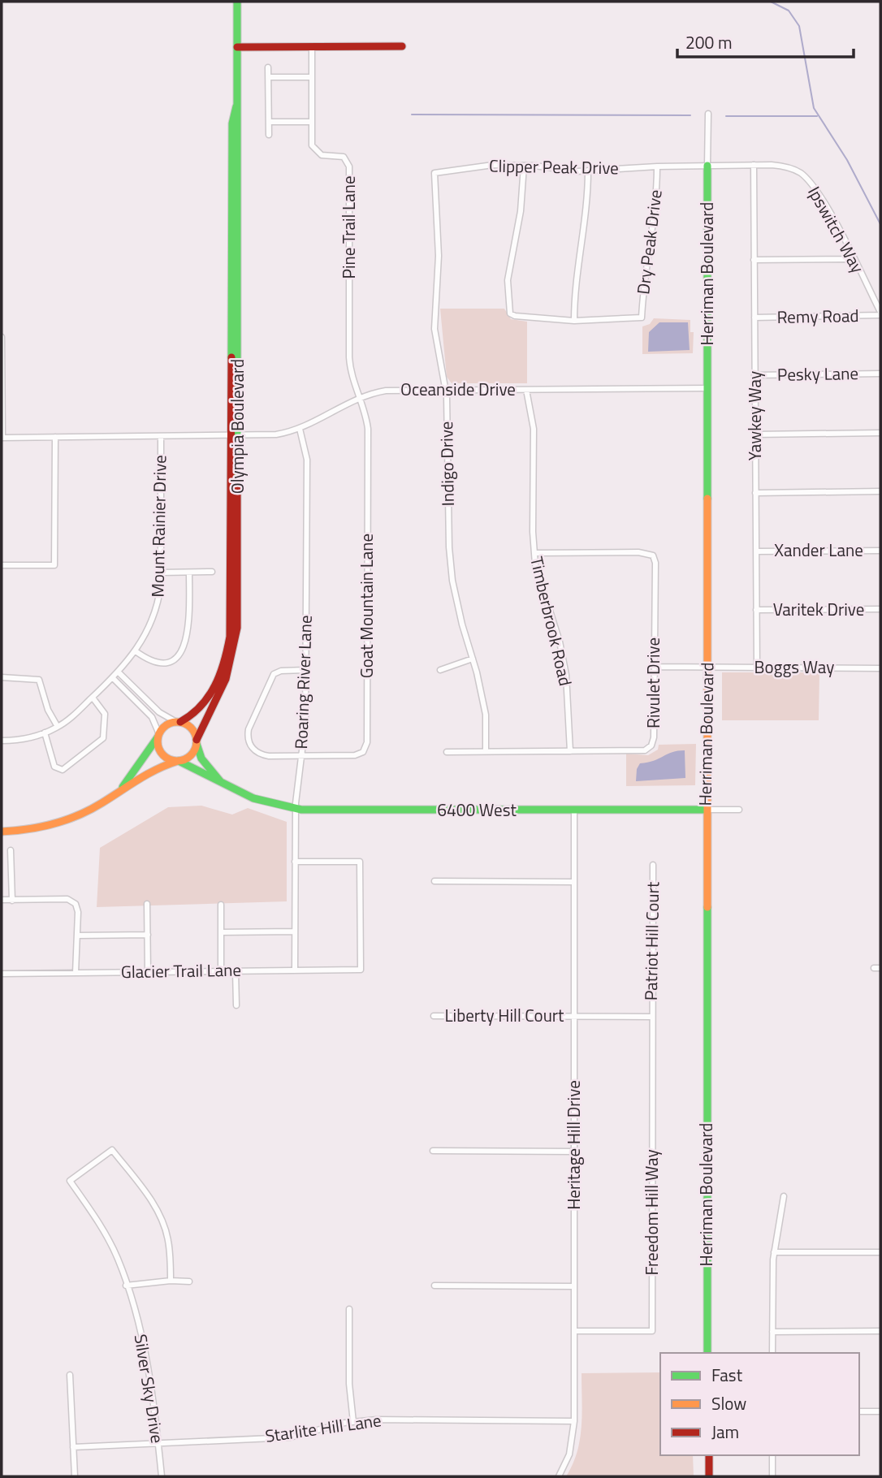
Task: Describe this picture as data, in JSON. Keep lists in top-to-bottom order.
{
  "streets": {
    "street": [
      "Clipper Peak Drive",
      "Pine Trail Lane",
      "Ipswitch Way",
      "Dry Peak Drive",
      "Herriman Boulevard",
      "Remy Road",
      "Pesky Lane",
      "Oceanside Drive",
      "Yawkey Way",
      "Olympia Boulevard",
      "Indigo Drive",
      "Mount Rainier Drive",
      "Xander Lane",
      "Goat Mountain Lane",
      "Varitek Drive",
      "Timberbrook Road",
      "Boggs Way",
      "Roaring River Lane",
      "Rivulet Drive",
      "6400 West",
      "Patriot Hill Court",
      "Glacier Trail Lane",
      "Liberty Hill Court",
      "Heritage Hill Drive",
      "Freedom Hill Way",
      "Silver Sky Drive",
      "Starlite Hill Lane"
    ]
  },
  "crossings": [
    ["Clipper Peak Drive", "Ipswitch Way"],
    ["Clipper Peak Drive", "Dry Peak Drive"],
    ["Clipper Peak Drive", "Herriman Boulevard"],
    ["Clipper Peak Drive", "Indigo Drive"],
    ["Pine Trail Lane", "Oceanside Drive"],
    ["Pine Trail Lane", "Goat Mountain Lane"],
    ["Ipswitch Way", "Herriman Boulevard"],
    ["Ipswitch Way", "Remy Road"],
    ["Ipswitch Way", "Yawkey Way"],
    ["Herriman Boulevard", "Oceanside Drive"],
    ["Herriman Boulevard", "Boggs Way"],
    ["Herriman Boulevard", "6400 West"],
    ["Remy Road", "Yawkey Way"],
    ["Pesky Lane", "Yawkey Way"],
    ["Oceanside Drive", "Olympia Boulevard"],
    ["Oceanside Drive", "Indigo Drive"],
    ["Oceanside Drive", "Mount Rainier Drive"],
    ["Oceanside Drive", "Goat Mountain Lane"],
    ["Oceanside Drive", "Timberbrook Road"],
    ["Oceanside Drive", "Roaring River Lane"],
    ["Yawkey Way", "Xander Lane"],
    ["Yawkey Way", "Varitek Drive"],
    ["Yawkey Way", "Boggs Way"],
    ["Olympia Boulevard", "6400 West"],
    ["Indigo Drive", "Rivulet Drive"],
    ["Goat Mountain Lane", "Roaring River Lane"],
    ["Timberbrook Road", "Rivulet Drive"],
    ["Boggs Way", "Rivulet Drive"],
    ["Roaring River Lane", "6400 West"],
    ["Roaring River Lane", "Glacier Trail Lane"],
    ["6400 West", "Heritage Hill Drive"],
    ["Patriot Hill Court", "Liberty Hill Court"],
    ["Patriot Hill Court", "Freedom Hill Way"],
    ["Liberty Hill Court", "Heritage Hill Drive"],
    ["Liberty Hill Court", "Freedom Hill Way"],
    ["Heritage Hill Drive", "Freedom Hill Way"],
    ["Heritage Hill Drive", "Starlite Hill Lane"],
    ["Silver Sky Drive", "Starlite Hill Lane"]
  ],
  "legend": ["Fast", "Slow", "Jam"],
  "scale_bar": "200 m"
}
